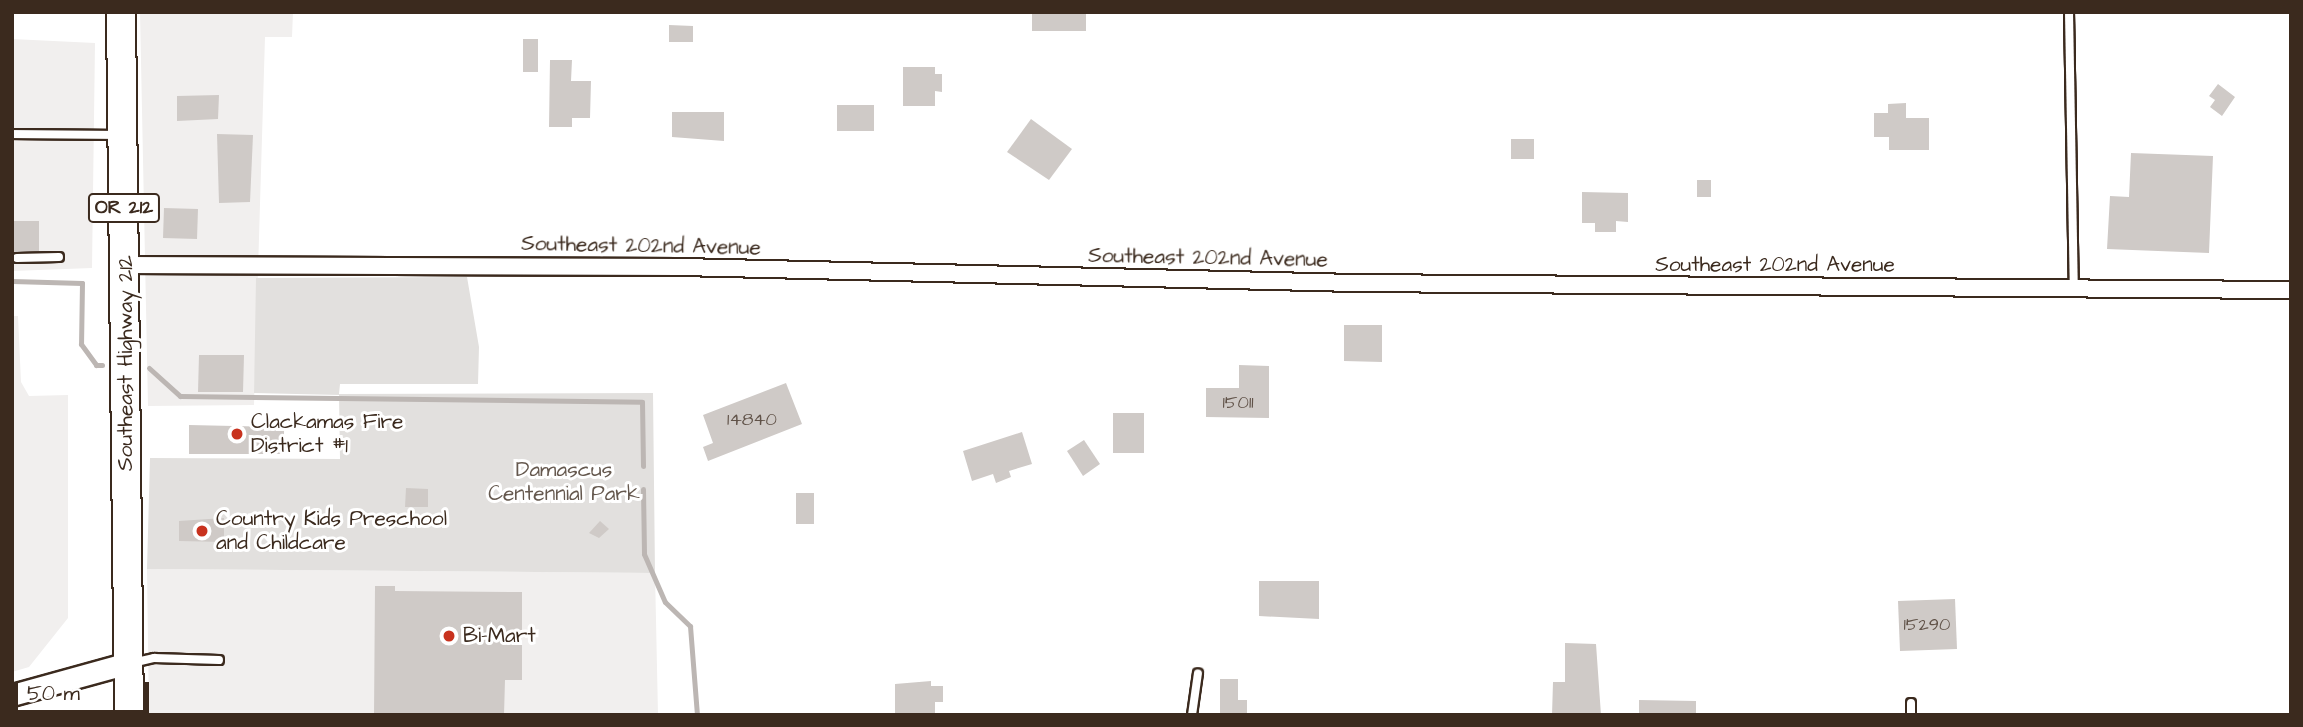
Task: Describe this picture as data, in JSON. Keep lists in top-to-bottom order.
{
  "streets": {
    "highway": ["OR 212", "Southeast Highway 212"],
    "street": ["Southeast 202nd Avenue"]
  },
  "crossings": [
    ["Southeast 202nd Avenue", "Southeast Highway 212"]
  ],
  "parks": ["Damascus Centennial Park"],
  "places": ["Clackamas Fire District #1", "Country Kids Preschool and Childcare", "Bi-Mart"],
  "house_numbers": ["15011", "14840", "15290"],
  "scale_bar": "50 m"
}
